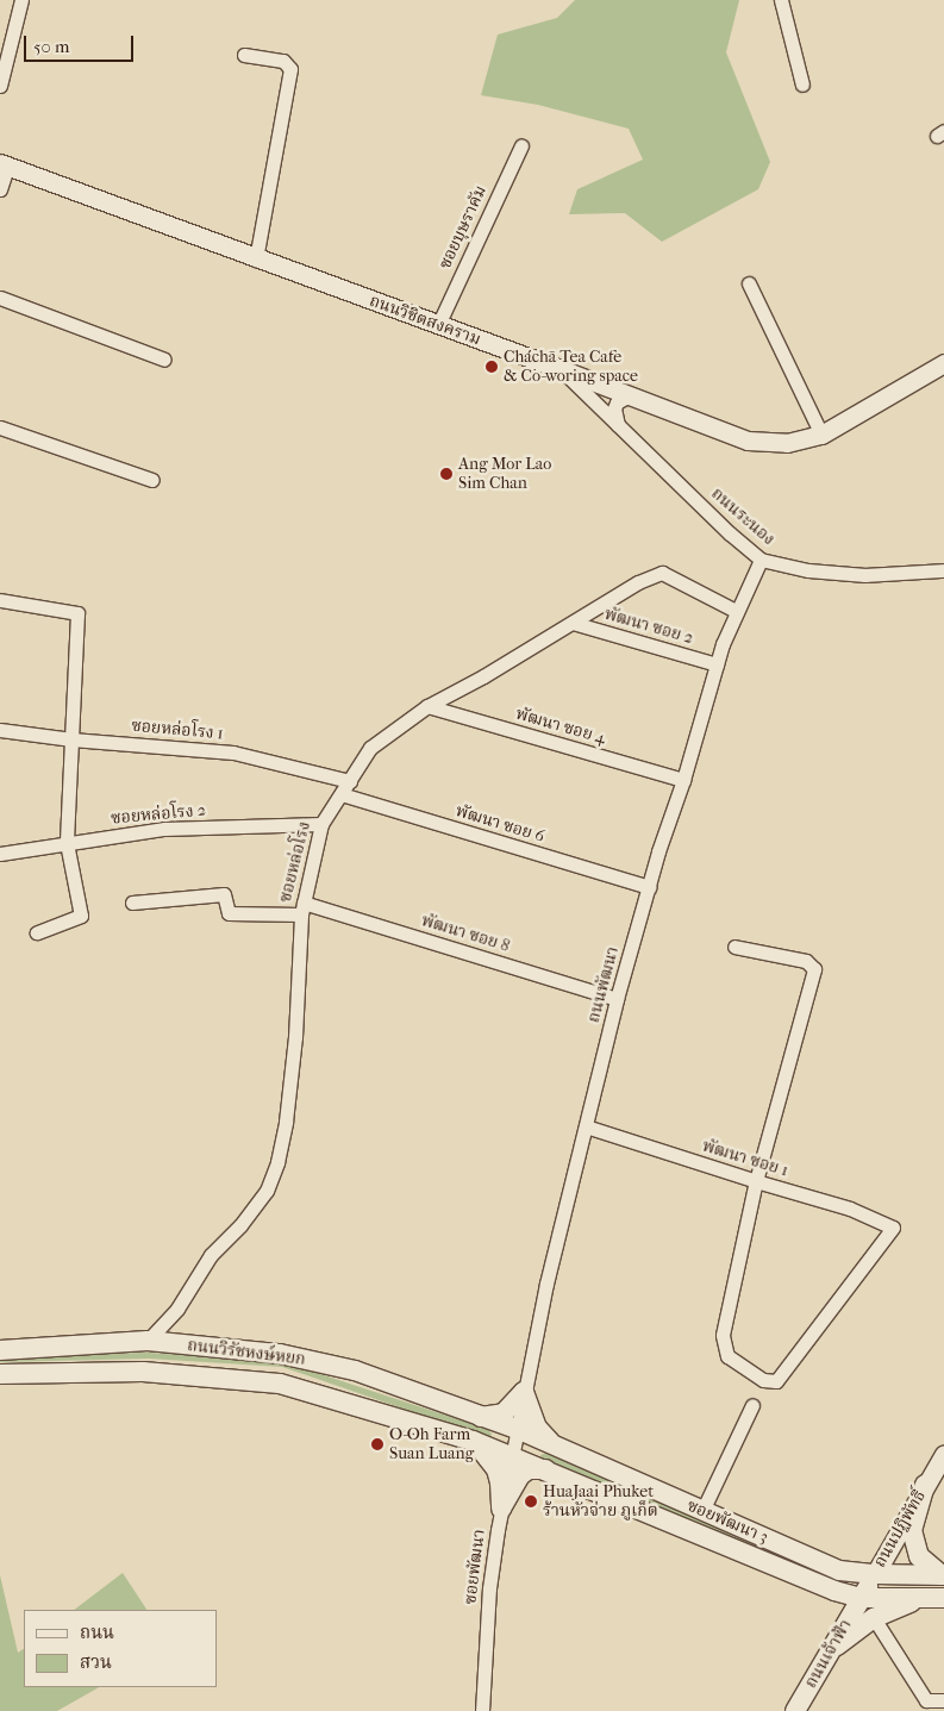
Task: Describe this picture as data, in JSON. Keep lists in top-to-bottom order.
{
  "streets": {
    "main road": ["ถนนวิรัชหงษ์หยก", "ซอยพัฒนา 3", "ถนนเจ้าฟ้า"],
    "street": [
      "ซอยบุษราคัม",
      "ถนนวิชิตสงคราม",
      "ถนนระนอง",
      "พัฒนา ซอย 2",
      "พัฒนา ซอย 4",
      "ซอยหล่อโรง 1",
      "ซอยหล่อโรง 2",
      "พัฒนา ซอย 6",
      "ซอยหล่อโรง",
      "พัฒนา ซอย 8",
      "ถนนพัฒนา",
      "พัฒนา ซอย 1",
      "ถนนปฏิพัทธิ์",
      "ซอยพัฒนา"
    ]
  },
  "crossings": [
    ["ซอยบุษราคัม", "ถนนวิชิตสงคราม"],
    ["ถนนวิชิตสงคราม", "ถนนระนอง"],
    ["ถนนระนอง", "ถนนพัฒนา"],
    ["พัฒนา ซอย 2", "ซอยหล่อโรง"],
    ["พัฒนา ซอย 2", "ถนนพัฒนา"],
    ["พัฒนา ซอย 4", "ซอยหล่อโรง"],
    ["พัฒนา ซอย 4", "ถนนพัฒนา"],
    ["ซอยหล่อโรง 1", "ซอยหล่อโรง"],
    ["ซอยหล่อโรง 2", "ซอยหล่อโรง"],
    ["พัฒนา ซอย 6", "ซอยหล่อโรง"],
    ["พัฒนา ซอย 6", "ถนนพัฒนา"],
    ["ซอยหล่อโรง", "พัฒนา ซอย 8"],
    ["ซอยหล่อโรง", "ถนนพัฒนา"],
    ["ซอยหล่อโรง", "ถนนวิรัชหงษ์หยก"],
    ["พัฒนา ซอย 8", "ถนนพัฒนา"],
    ["ถนนพัฒนา", "พัฒนา ซอย 1"],
    ["ถนนพัฒนา", "ถนนวิรัชหงษ์หยก"],
    ["ถนนพัฒนา", "ซอยพัฒนา 3"],
    ["ถนนพัฒนา", "ซอยพัฒนา"],
    ["ถนนวิรัชหงษ์หยก", "ซอยพัฒนา 3"],
    ["ถนนวิรัชหงษ์หยก", "ซอยพัฒนา"],
    ["ซอยพัฒนา 3", "ถนนปฏิพัทธิ์"],
    ["ซอยพัฒนา 3", "ซอยพัฒนา"],
    ["ซอยพัฒนา 3", "ถนนเจ้าฟ้า"],
    ["ถนนปฏิพัทธิ์", "ถนนเจ้าฟ้า"]
  ],
  "places": [
    "Cháchā Tea Cafe & Co-woring space",
    "Ang Mor Lao Sim Chan",
    "O-Oh Farm Suan Luang",
    "HuaJaai Phuket ร้านหัวจ่าย ภูเก็ต"
  ],
  "legend": ["ถนน", "สวน"],
  "scale_bar": "50 m"
}
